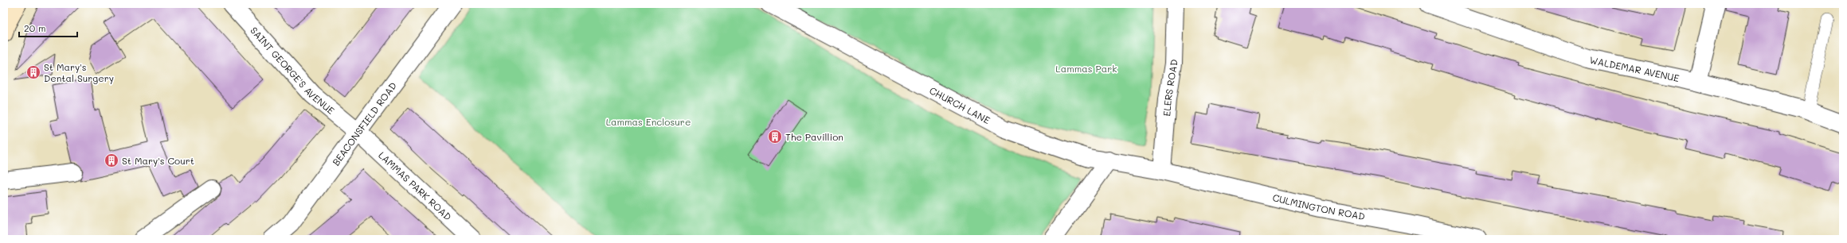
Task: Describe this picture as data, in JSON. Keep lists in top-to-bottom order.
{
  "streets": {
    "street": [
      "WALDEMAR AVENUE",
      "SAINT GEORGE'S AVENUE",
      "ELERS ROAD",
      "CHURCH LANE",
      "BEACONSFIELD ROAD",
      "LAMMAS PARK ROAD",
      "CULMINGTON ROAD"
    ]
  },
  "crossings": [
    ["SAINT GEORGE'S AVENUE", "BEACONSFIELD ROAD"],
    ["SAINT GEORGE'S AVENUE", "LAMMAS PARK ROAD"],
    ["ELERS ROAD", "CHURCH LANE"],
    ["ELERS ROAD", "CULMINGTON ROAD"],
    ["CHURCH LANE", "CULMINGTON ROAD"],
    ["BEACONSFIELD ROAD", "LAMMAS PARK ROAD"]
  ],
  "parks": ["Lammas Park", "Lammas Enclosure"],
  "places": {
    "building": ["St Mary's Dental Surgery", "The Pavillion", "St Mary's Court"]
  },
  "scale_bar": "20 m"
}
